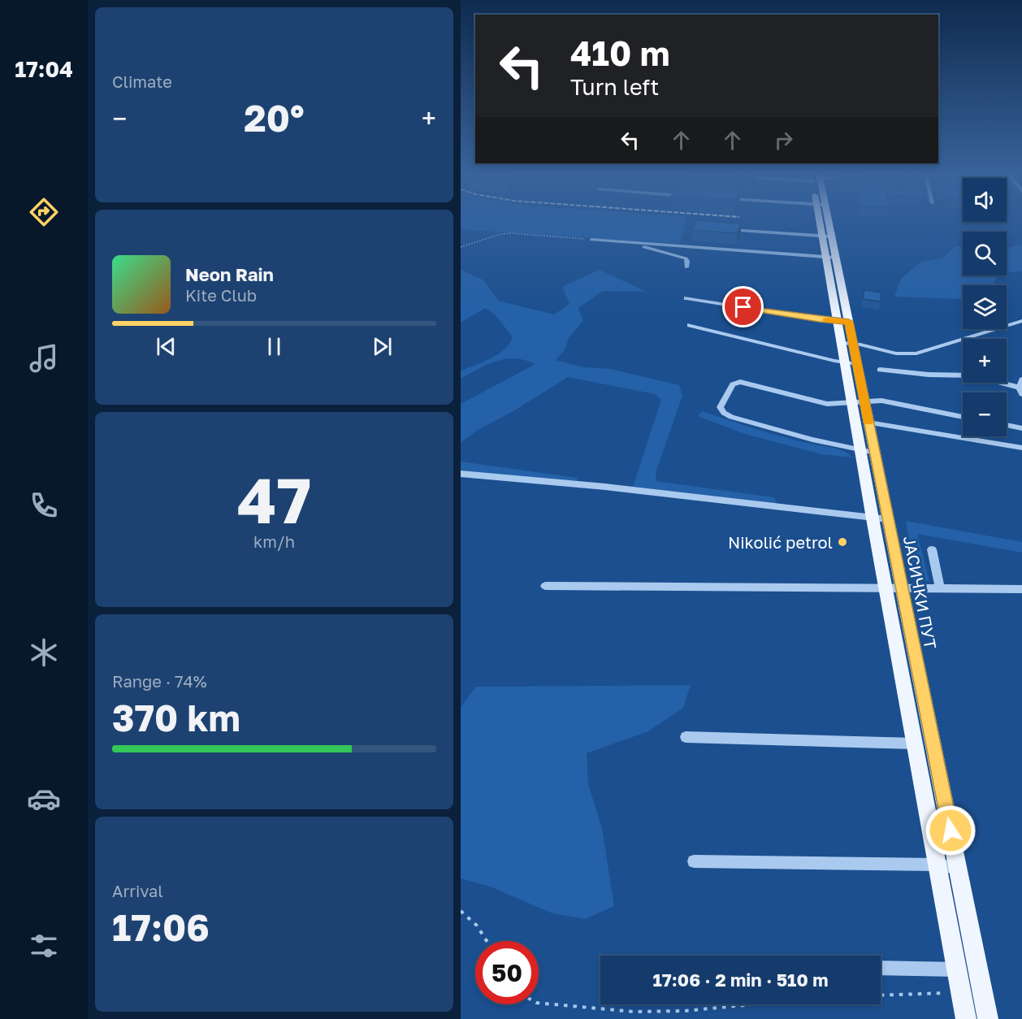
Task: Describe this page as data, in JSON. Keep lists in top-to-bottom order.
{
  "streets": {
    "main road": ["ЈАСИЧКИ ПУТ"]
  },
  "places": ["Nikolić petrol"],
  "page": {
    "tabs": "17:04",
    "tile": [
      "Climate",
      ["47", "km/h"],
      ["Range · 74%", "370 km"],
      ["Arrival", "17:06"]
    ],
    "turn": ["410 m", "Turn left"],
    "heat": ["−", "20°", "+"],
    "map_buttons": ["+", "−"],
    "song": ["Neon Rain", "Kite Club"],
    "limit": "50",
    "trip": "17:06 · 2 min · 510 m"
  }
}
